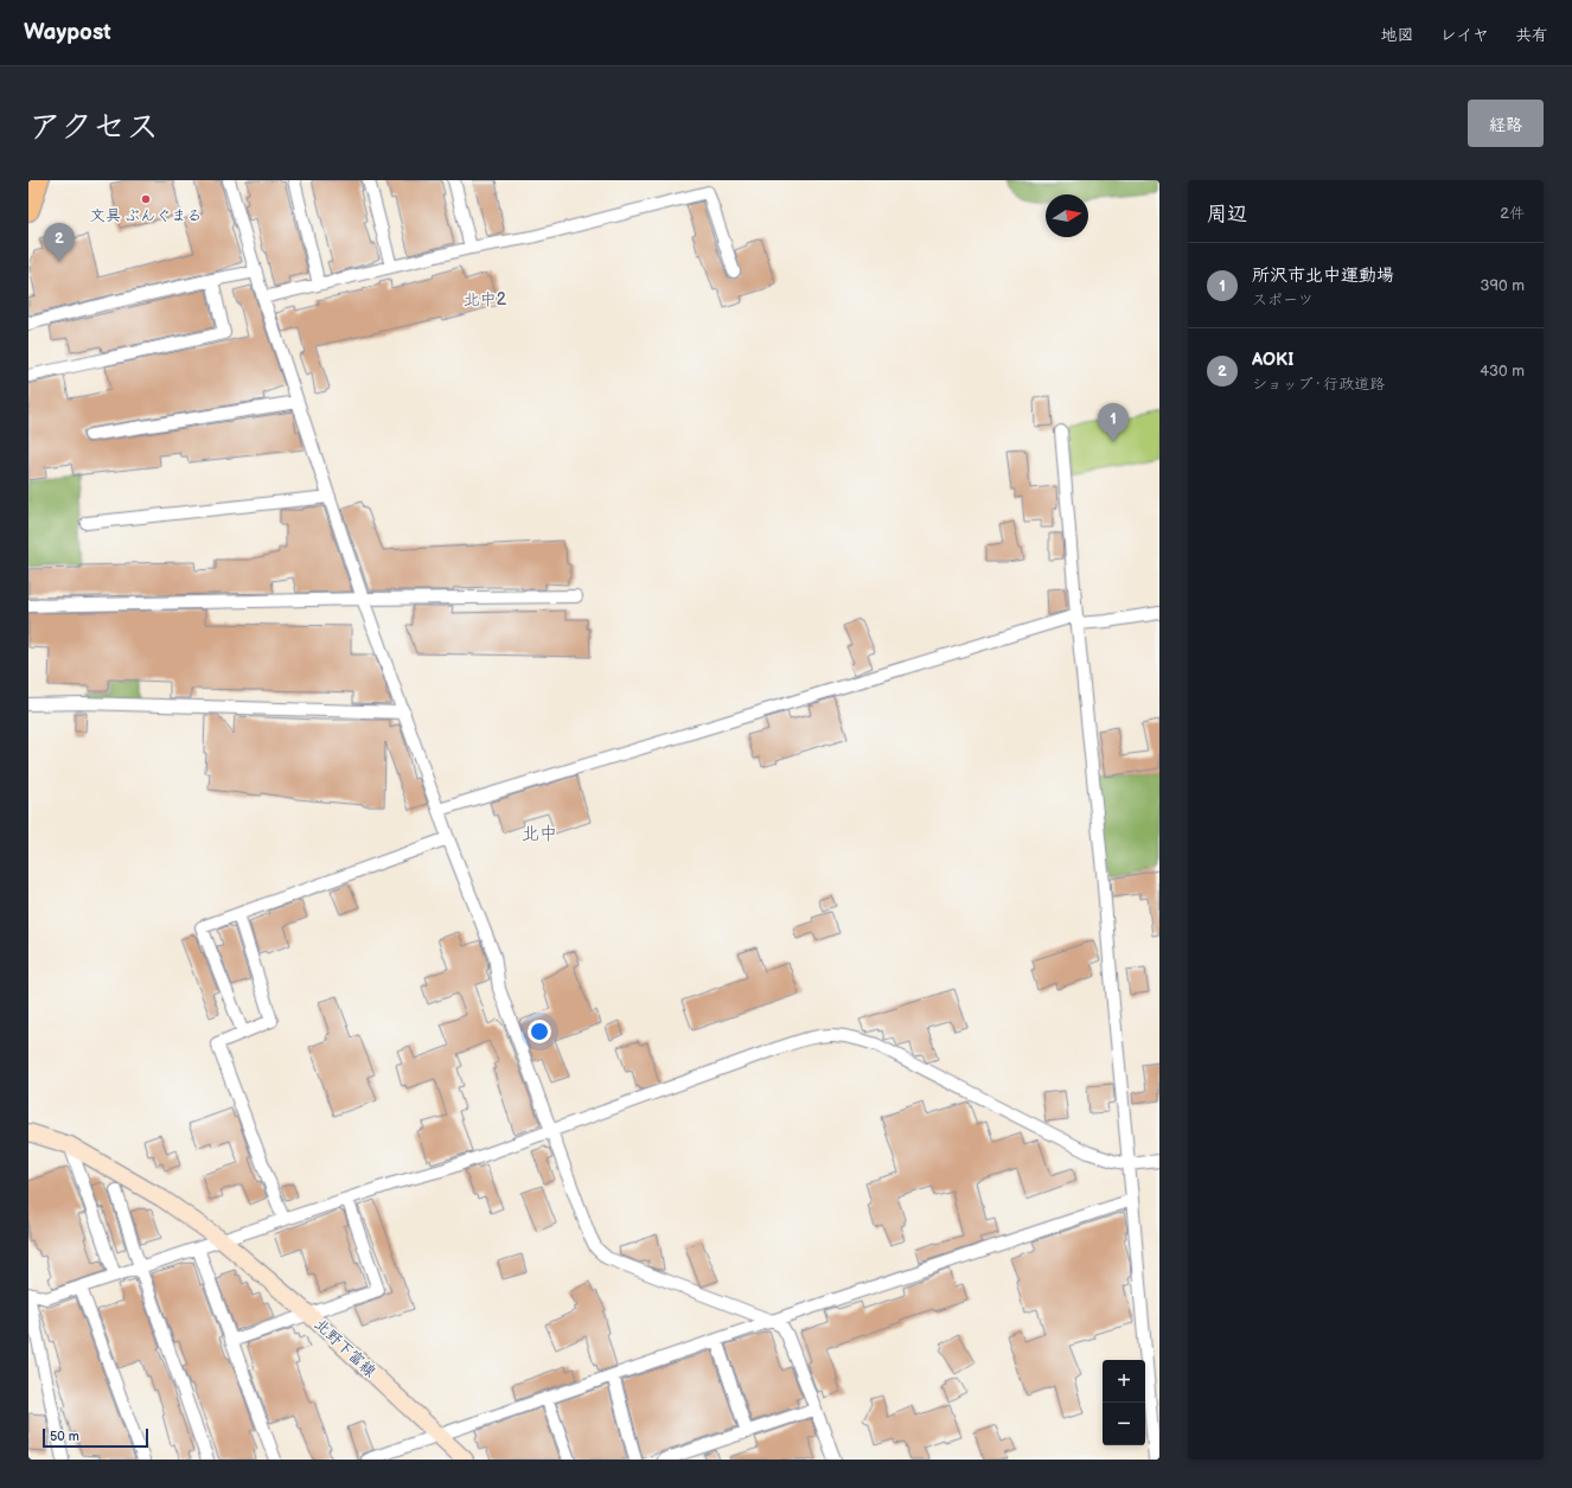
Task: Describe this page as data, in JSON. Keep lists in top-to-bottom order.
{
  "streets": {
    "street": ["北野下富線"]
  },
  "districts": ["北中2", "北中"],
  "places": ["文具 ぶんぐまる"],
  "scale_bar": "50 m",
  "north": "right",
  "page": {
    "header": "Waypost",
    "nav": ["地図", "レイヤ", "共有"],
    "title": "アクセス",
    "buttons": "経路",
    "heading": ["周辺", "2件"],
    "pins": ["2", "1"],
    "list": [
      {
        "mark": "1",
        "name": "所沢市北中運動場",
        "note": "スポーツ",
        "value": "390 m"
      },
      {
        "mark": "2",
        "name": "AOKI",
        "note": "ショップ · 行政道路",
        "value": "430 m"
      }
    ],
    "map_buttons": ["+", "−"],
    "scale": "50 m"
  }
}
